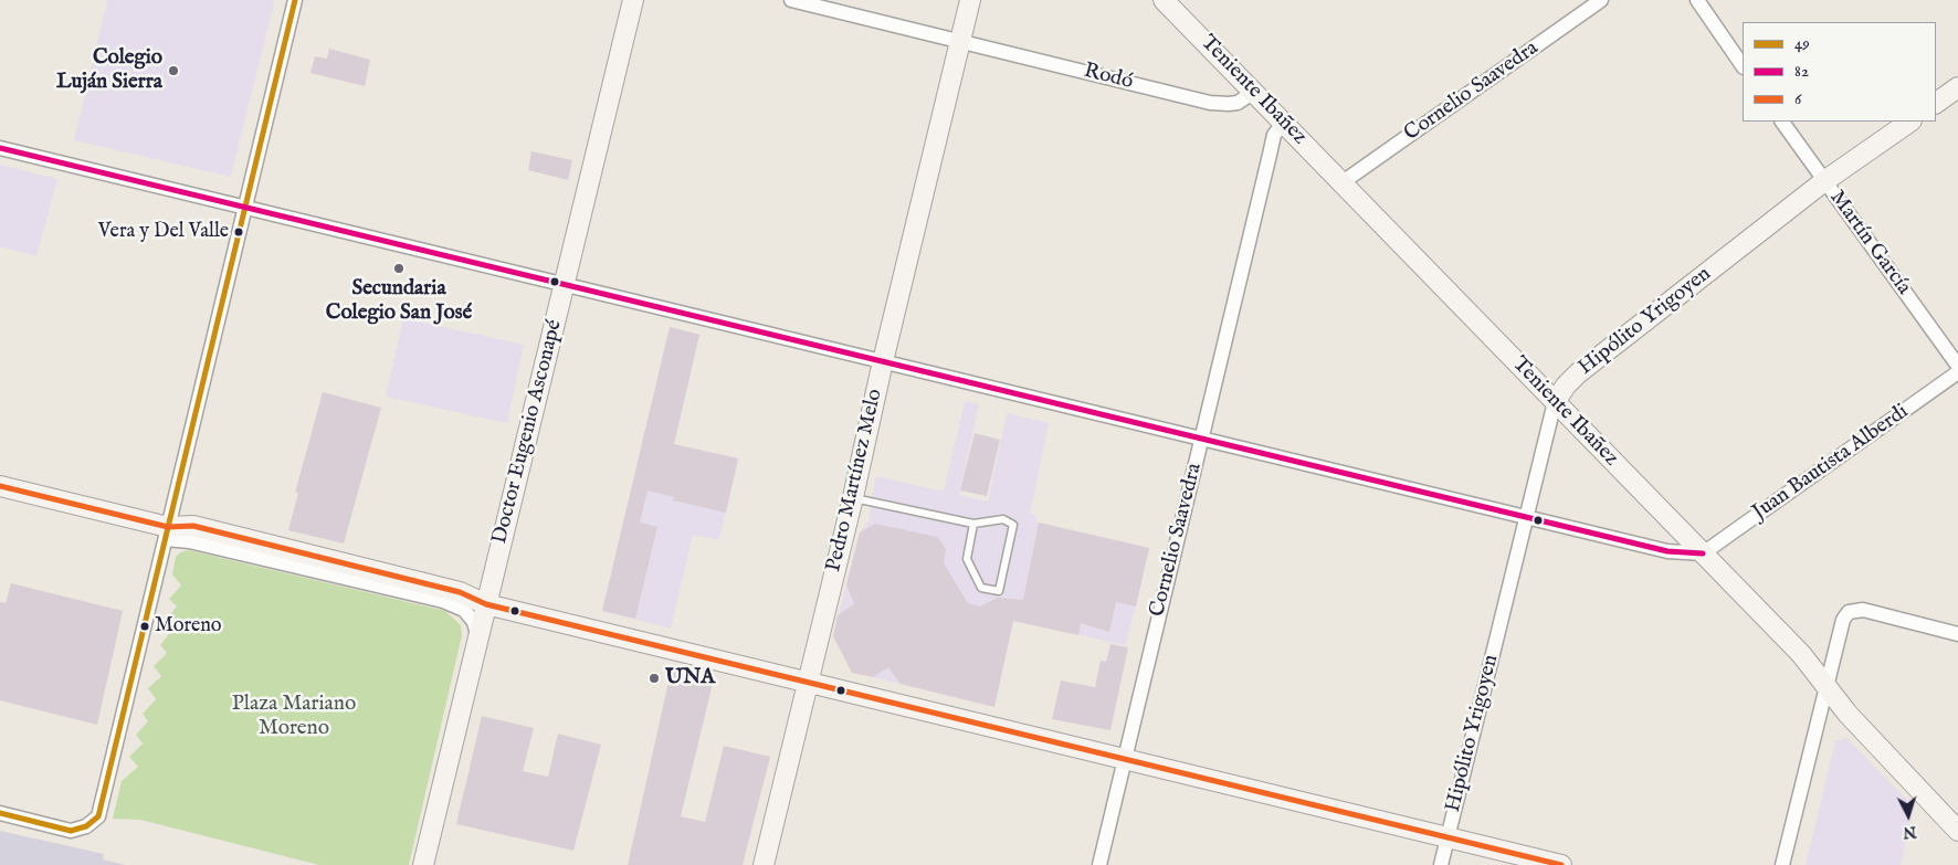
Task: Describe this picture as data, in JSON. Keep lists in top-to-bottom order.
{
  "streets": {
    "street": [
      "Rodó",
      "Teniente Ibañez",
      "Cornelio Saavedra",
      "Martín García",
      "Hipólito Yrigoyen",
      "Doctor Eugenio Asconapé",
      "Juan Bautista Alberdi",
      "Pedro Martínez Melo"
    ]
  },
  "crossings": [
    ["Rodó", "Teniente Ibañez"],
    ["Rodó", "Pedro Martínez Melo"],
    ["Teniente Ibañez", "Cornelio Saavedra"],
    ["Teniente Ibañez", "Hipólito Yrigoyen"],
    ["Teniente Ibañez", "Juan Bautista Alberdi"],
    ["Martín García", "Hipólito Yrigoyen"]
  ],
  "parks": ["Plaza Mariano Moreno"],
  "places": [
    "Colegio Luján Sierra",
    "Vera y Del Valle",
    "Secundaria Colegio San José",
    "Moreno",
    "UNA"
  ],
  "lines": ["transit line 49", "transit line 82", "transit line 6"],
  "legend": ["49", "82", "6"],
  "north": "bottom"
}
